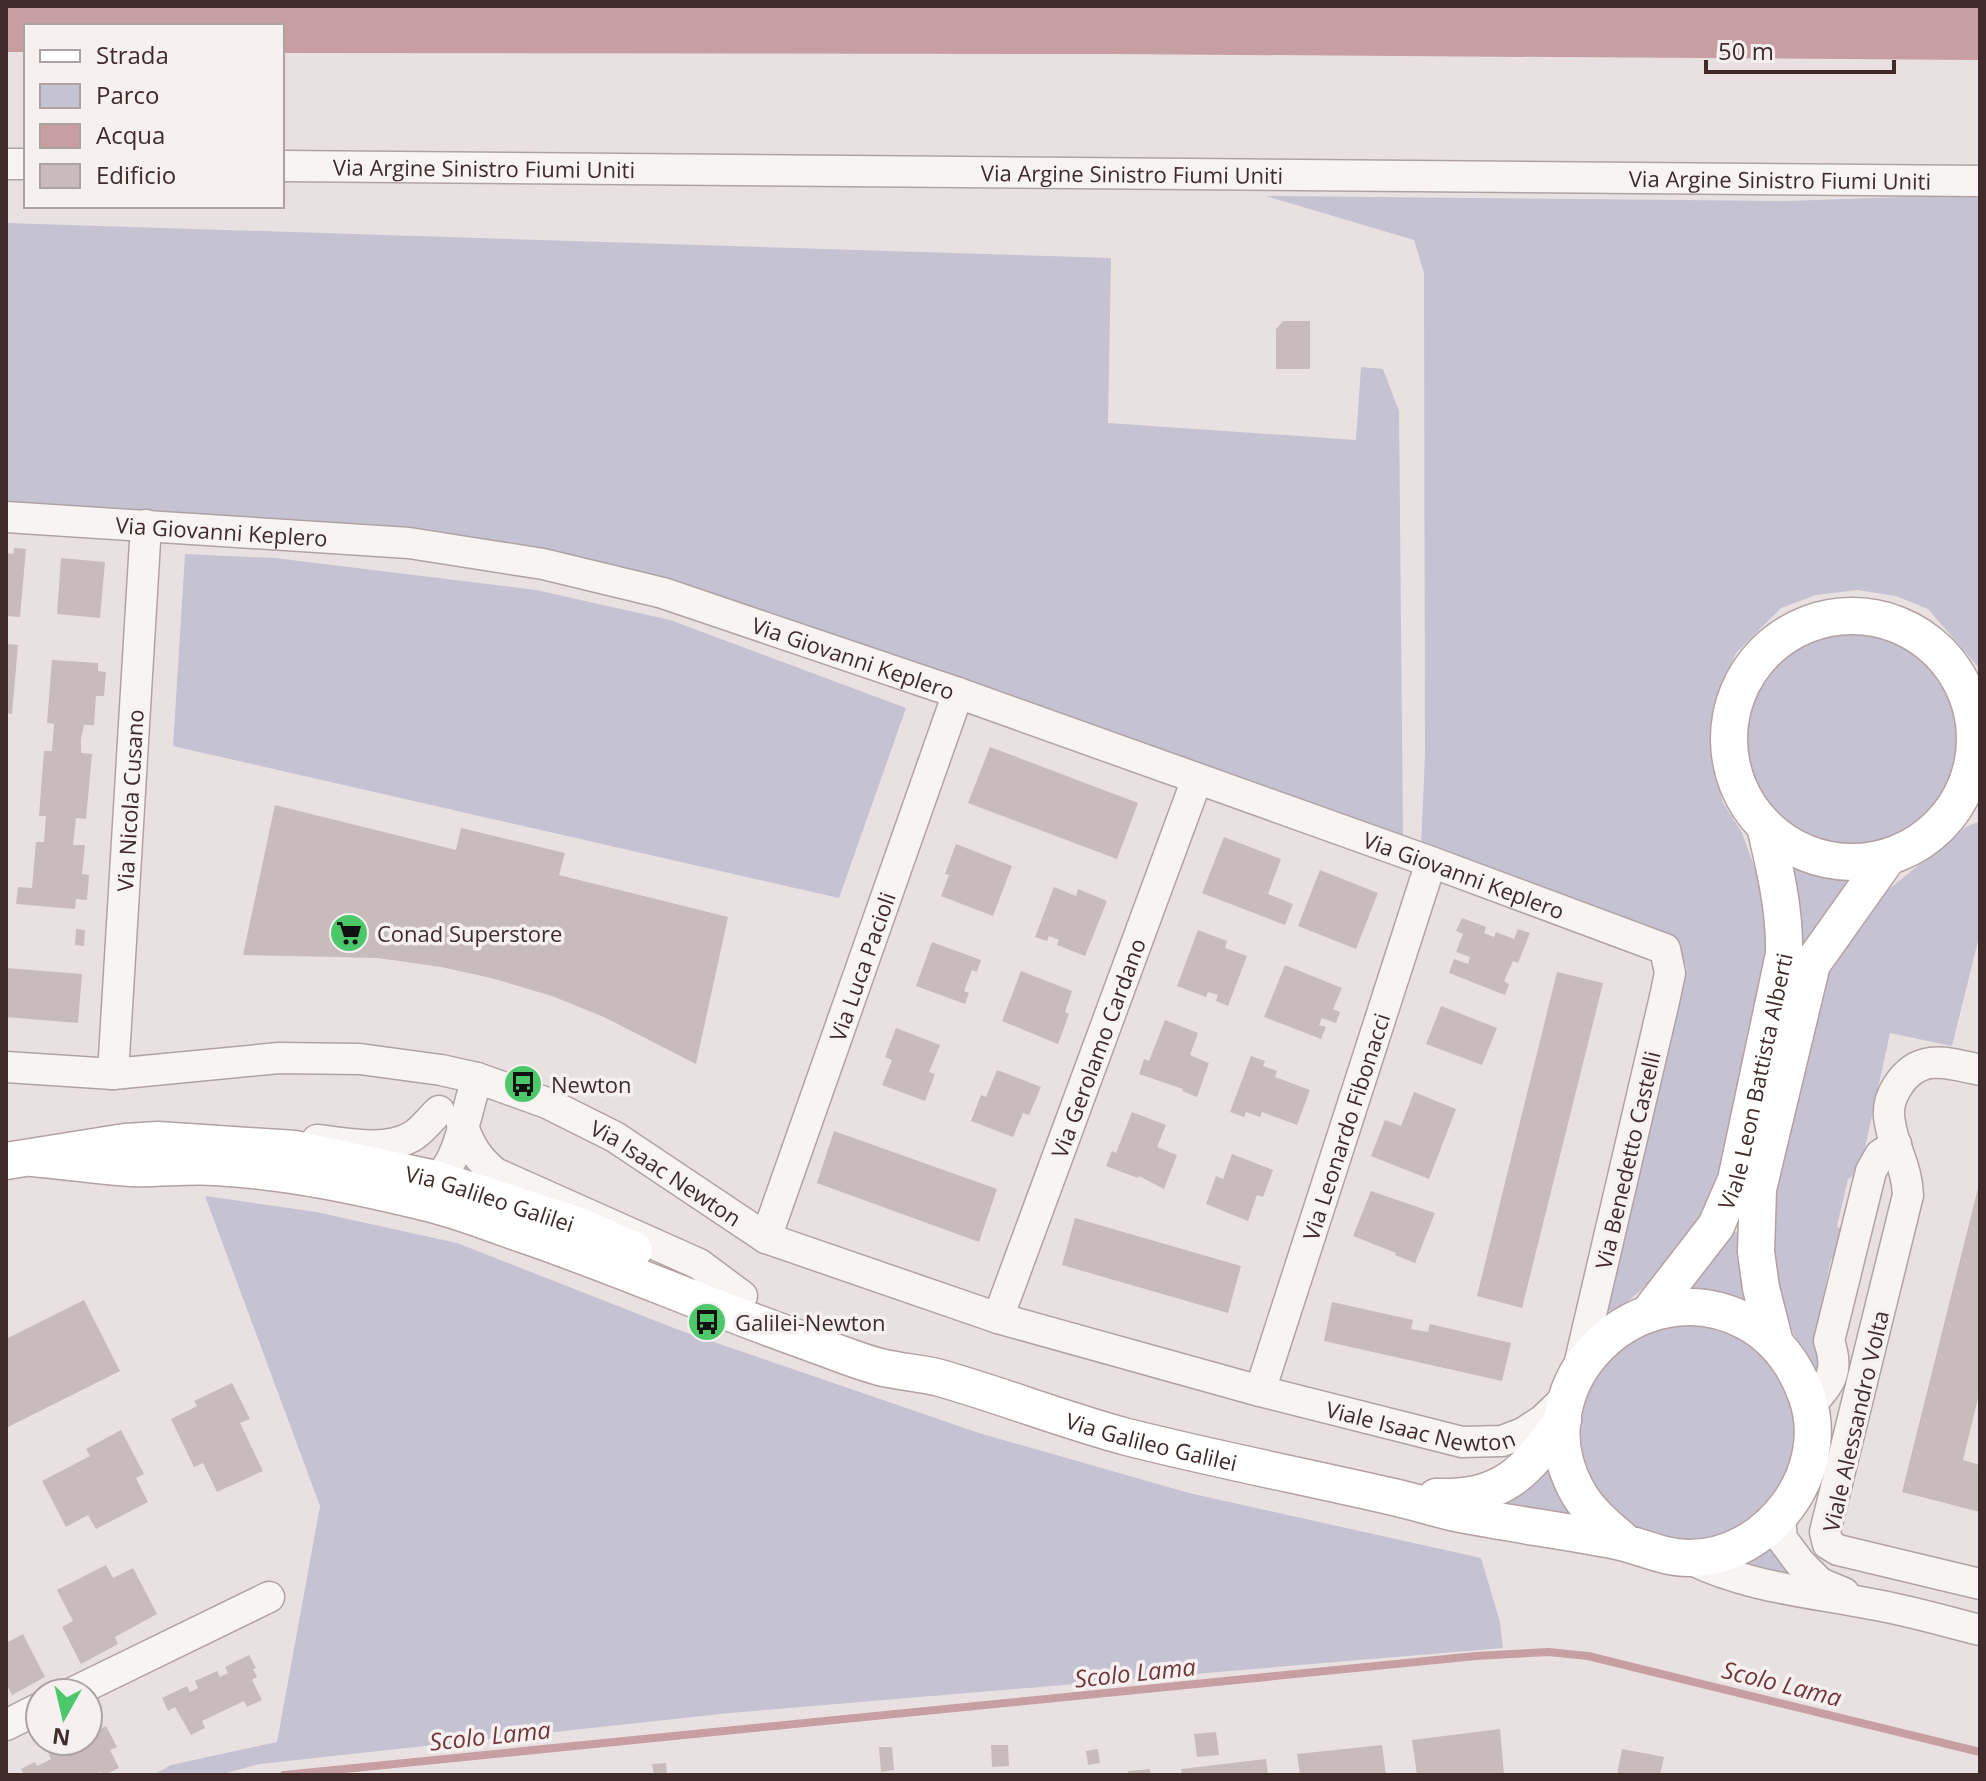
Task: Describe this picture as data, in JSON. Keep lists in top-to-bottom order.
{
  "streets": {
    "main road": ["Viale Leon Battista Alberti", "Via Galileo Galilei"],
    "street": [
      "Via Argine Sinistro Fiumi Uniti",
      "Via Giovanni Keplero",
      "Via Nicola Cusano",
      "Via Luca Pacioli",
      "Via Gerolamo Cardano",
      "Via Leonardo Fibonacci",
      "Via Benedetto Castelli",
      "Via Isaac Newton",
      "Viale Isaac Newton",
      "Viale Alessandro Volta"
    ]
  },
  "crossings": [
    ["Via Giovanni Keplero", "Via Nicola Cusano"],
    ["Via Giovanni Keplero", "Via Luca Pacioli"],
    ["Via Giovanni Keplero", "Via Gerolamo Cardano"],
    ["Via Giovanni Keplero", "Via Leonardo Fibonacci"],
    ["Via Giovanni Keplero", "Via Benedetto Castelli"],
    ["Via Nicola Cusano", "Via Isaac Newton"],
    ["Via Luca Pacioli", "Via Isaac Newton"],
    ["Via Gerolamo Cardano", "Via Isaac Newton"],
    ["Viale Leon Battista Alberti", "Via Benedetto Castelli"],
    ["Viale Leon Battista Alberti", "Via Galileo Galilei"],
    ["Viale Leon Battista Alberti", "Viale Isaac Newton"],
    ["Viale Leon Battista Alberti", "Viale Alessandro Volta"],
    ["Via Leonardo Fibonacci", "Via Isaac Newton"],
    ["Via Leonardo Fibonacci", "Viale Isaac Newton"],
    ["Via Benedetto Castelli", "Via Galileo Galilei"],
    ["Via Benedetto Castelli", "Viale Isaac Newton"],
    ["Via Benedetto Castelli", "Viale Alessandro Volta"],
    ["Via Isaac Newton", "Viale Isaac Newton"],
    ["Via Galileo Galilei", "Viale Isaac Newton"],
    ["Via Galileo Galilei", "Viale Alessandro Volta"],
    ["Viale Isaac Newton", "Viale Alessandro Volta"]
  ],
  "water": ["Scolo Lama"],
  "places": {
    "supermarket": ["Conad Superstore"],
    "bus stop": ["Newton", "Galilei-Newton"]
  },
  "legend": [
    "Strada",
    "Parco",
    "Acqua",
    "Edificio"
  ],
  "scale_bar": "50 m",
  "north": "bottom"
}
